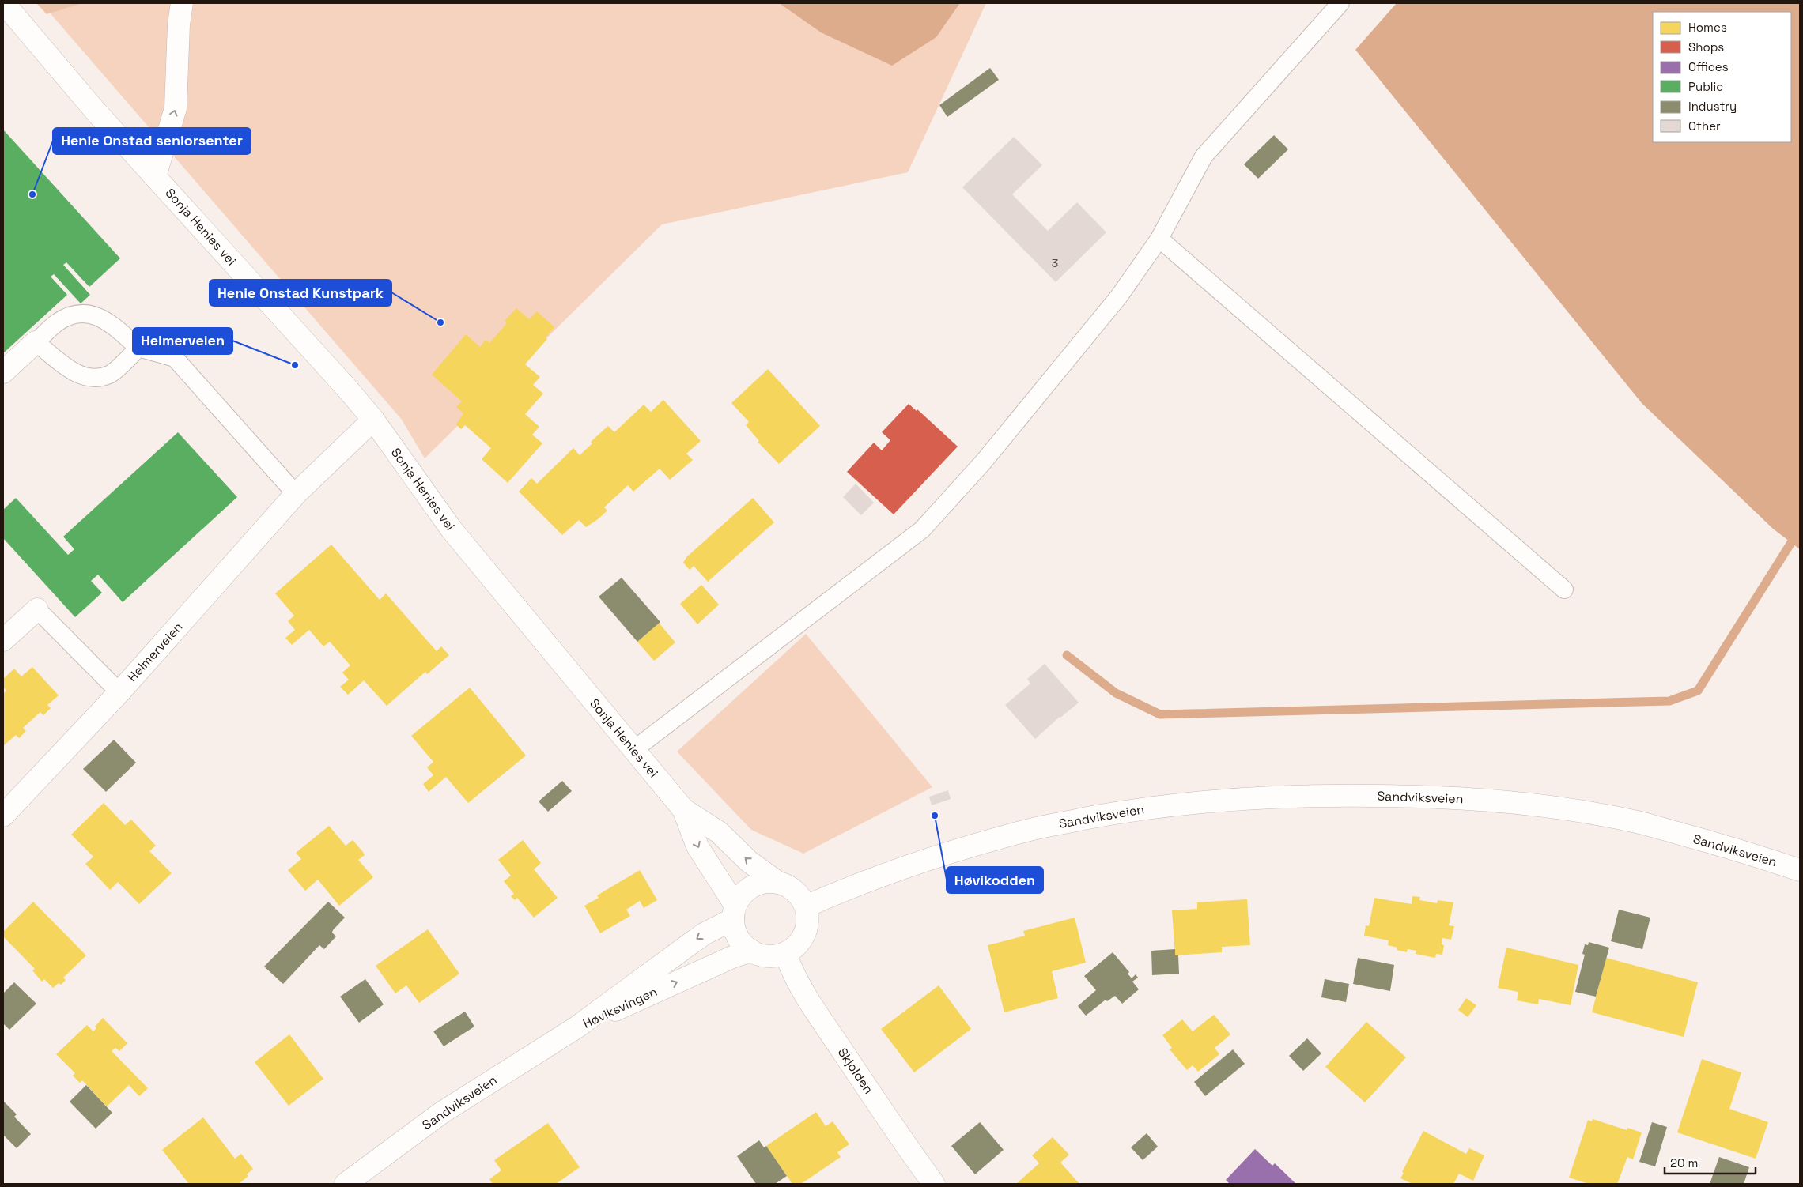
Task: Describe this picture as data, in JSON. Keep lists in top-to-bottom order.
{
  "streets": {
    "street": [
      "Sonja Henies vei",
      "Helmerveien",
      "Sandviksveien",
      "Høviksvingen",
      "Skjolden"
    ]
  },
  "crossings": [
    ["Sonja Henies vei", "Helmerveien"],
    ["Sonja Henies vei", "Sandviksveien"],
    ["Sonja Henies vei", "Høviksvingen"],
    ["Sonja Henies vei", "Skjolden"],
    ["Sandviksveien", "Høviksvingen"],
    ["Sandviksveien", "Skjolden"],
    ["Høviksvingen", "Skjolden"]
  ],
  "places": [
    "Henie Onstad seniorsenter",
    "Henie Onstad Kunstpark",
    "Helmerveien",
    "Høvikodden"
  ],
  "house_numbers": ["3"],
  "legend": [
    "Homes",
    "Shops",
    "Offices",
    "Public",
    "Industry",
    "Other"
  ],
  "scale_bar": "20 m"
}
